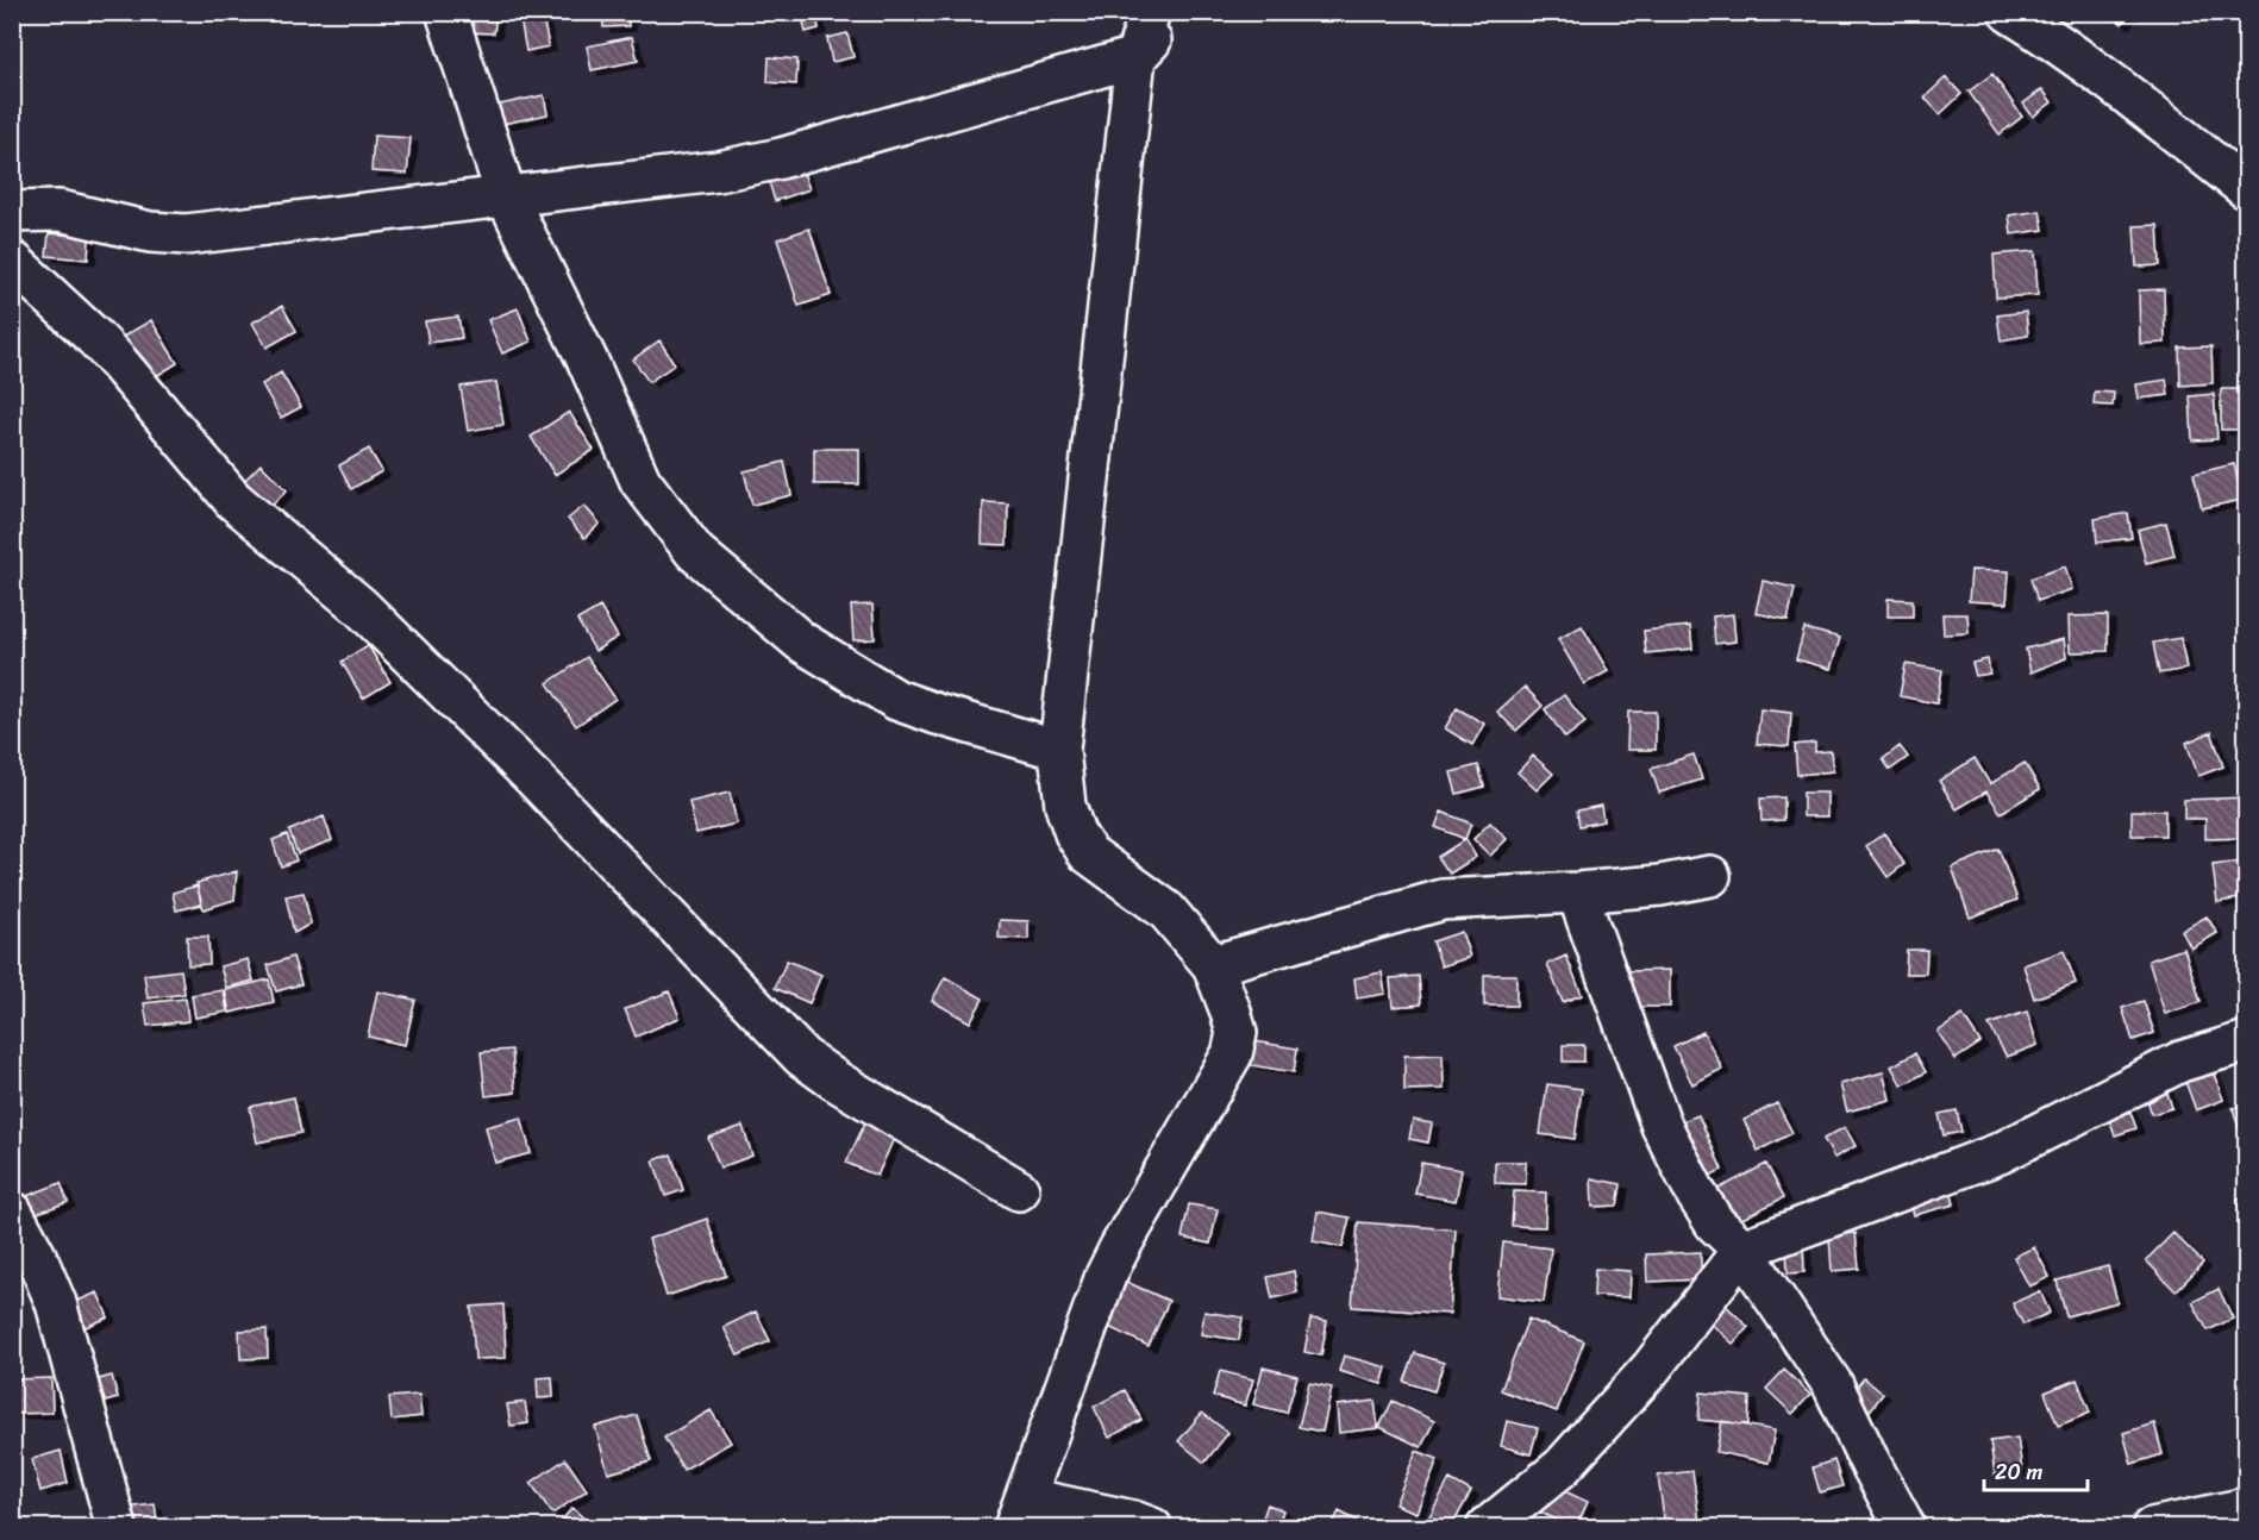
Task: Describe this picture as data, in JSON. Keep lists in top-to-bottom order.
{
  "scale_bar": "20 m"
}
